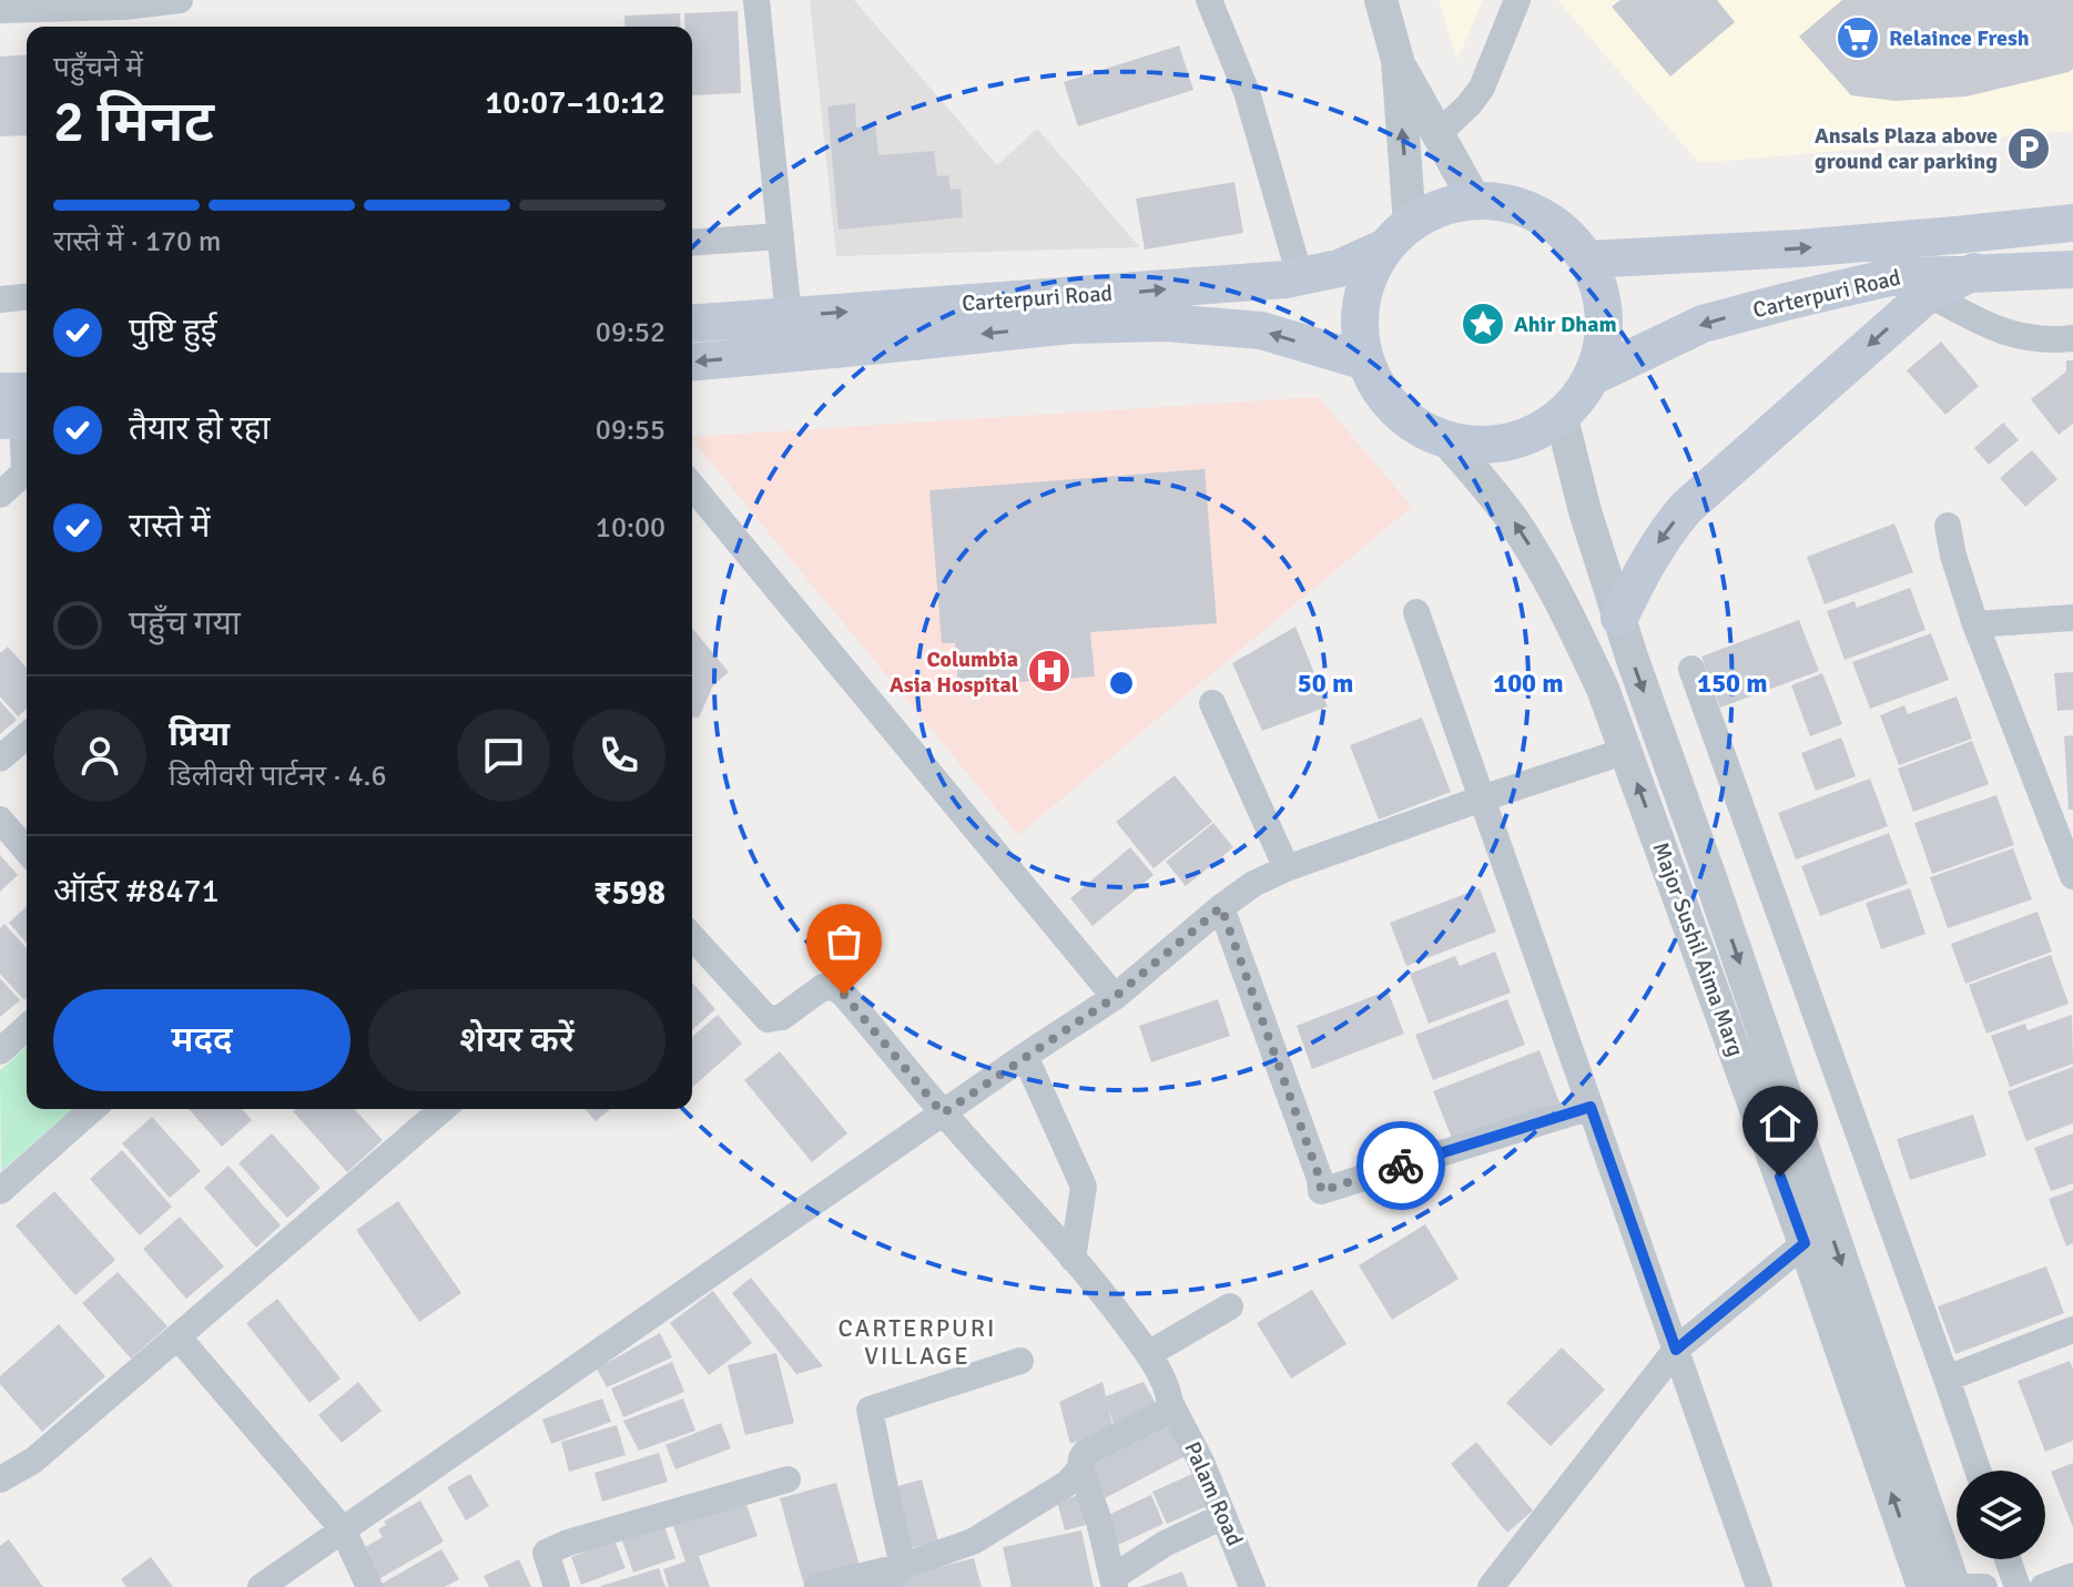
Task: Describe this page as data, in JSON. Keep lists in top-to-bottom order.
{
  "streets": {
    "main road": ["Carterpuri Road"],
    "street": ["Major Sushil Aima Marg", "Palam Road"]
  },
  "crossings": [
    ["Carterpuri Road", "Major Sushil Aima Marg"]
  ],
  "districts": ["CARTERPURI VILLAGE"],
  "places": {
    "supermarket": ["Relaince Fresh"],
    "parking": ["Ansals Plaza above ground car parking"],
    "place": ["Ahir Dham"],
    "hospital": ["Columbia Asia Hospital"]
  },
  "page": {
    "heading": ["2 मिनट", "पहुँचने में", "10:07–10:12"],
    "panel": [
      "प्रिया",
      "डिलीवरी पार्टनर · 4.6",
      "ऑर्डर #8471",
      "₹598"
    ],
    "bar": "रास्ते में · 170 m",
    "list": [
      ["पुष्टि हुई", "09:52"],
      ["तैयार हो रहा", "09:55"],
      ["रास्ते में", "10:00"],
      "पहुँच गया"
    ],
    "buttons": ["मदद", "शेयर करें"]
  },
  "rings": ["50 m", "100 m", "150 m"]
}
